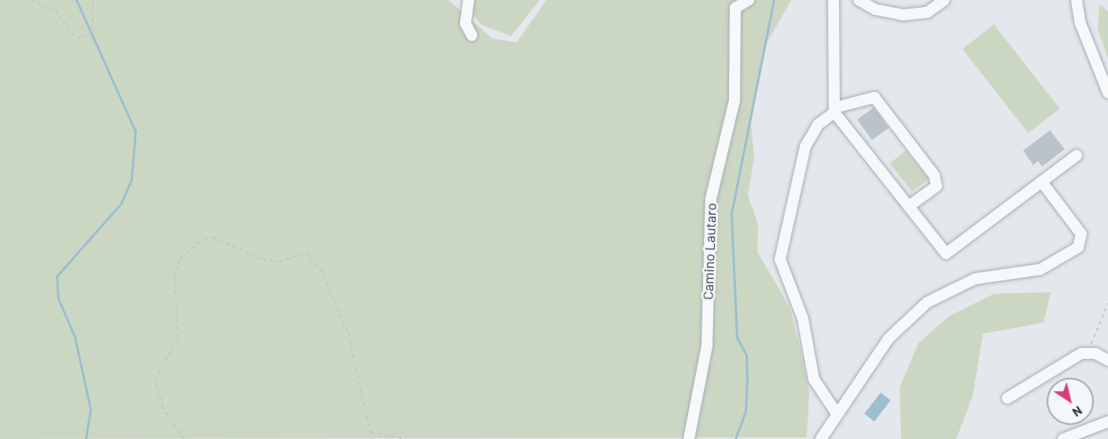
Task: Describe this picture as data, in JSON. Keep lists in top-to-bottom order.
{
  "streets": {
    "street": ["Camino Lautaro"]
  },
  "north": "bottom right"
}
